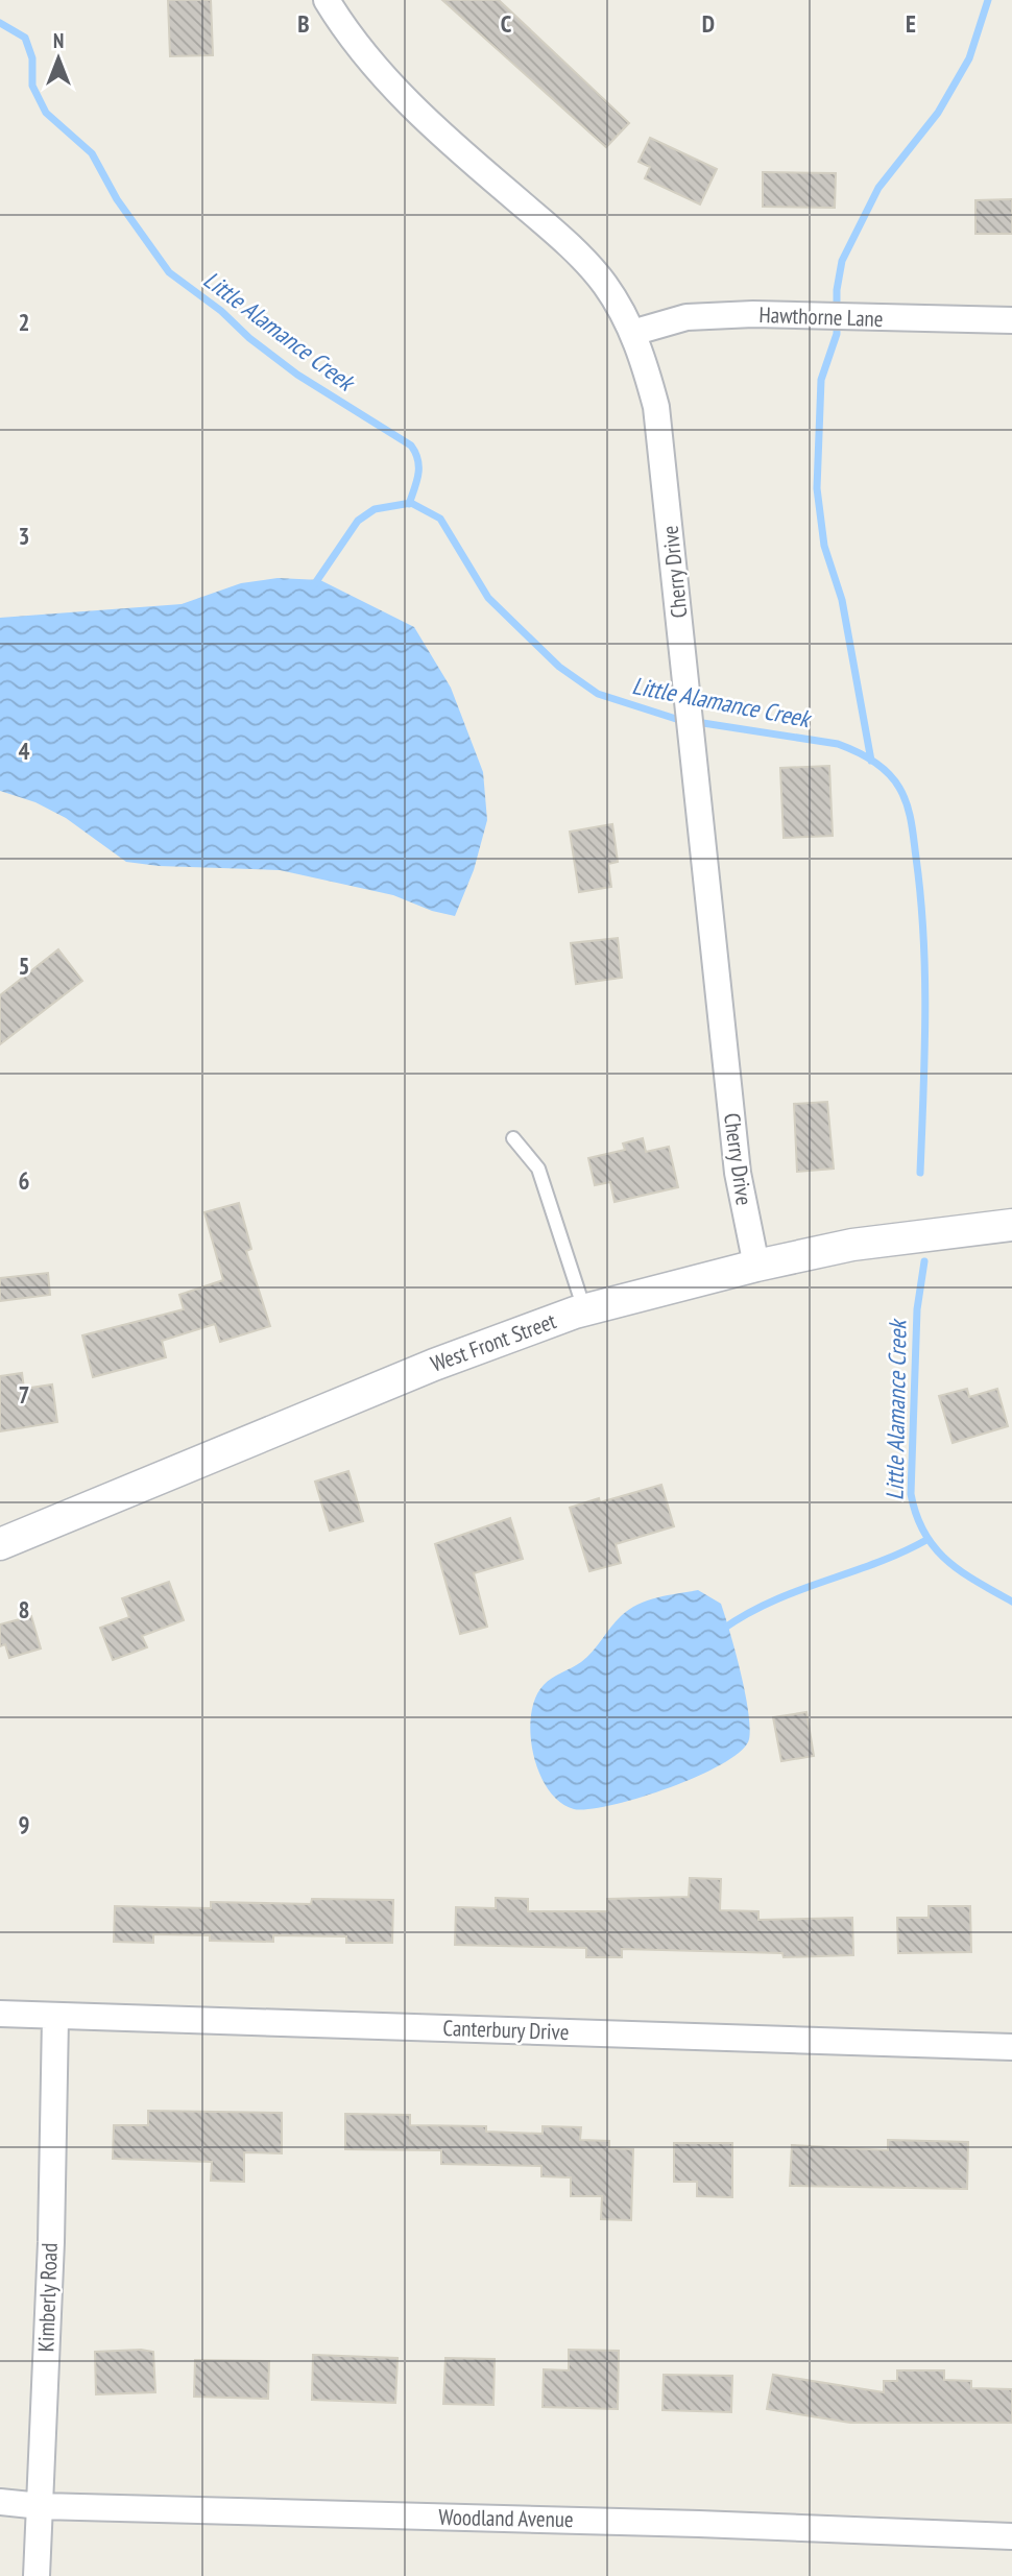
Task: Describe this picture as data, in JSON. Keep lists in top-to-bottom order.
{
  "streets": {
    "street": [
      "Hawthorne Lane",
      "Cherry Drive",
      "West Front Street",
      "Canterbury Drive",
      "Kimberly Road",
      "Woodland Avenue"
    ]
  },
  "crossings": [
    ["Hawthorne Lane", "Cherry Drive"],
    ["Cherry Drive", "West Front Street"],
    ["Canterbury Drive", "Kimberly Road"],
    ["Kimberly Road", "Woodland Avenue"]
  ],
  "water": ["Little Alamance Creek"],
  "north": "top",
  "grid": {
    "columns": [
      "B",
      "C",
      "D",
      "E"
    ],
    "rows": [
      "2",
      "3",
      "4",
      "5",
      "6",
      "7",
      "8",
      "9"
    ]
  }
}
